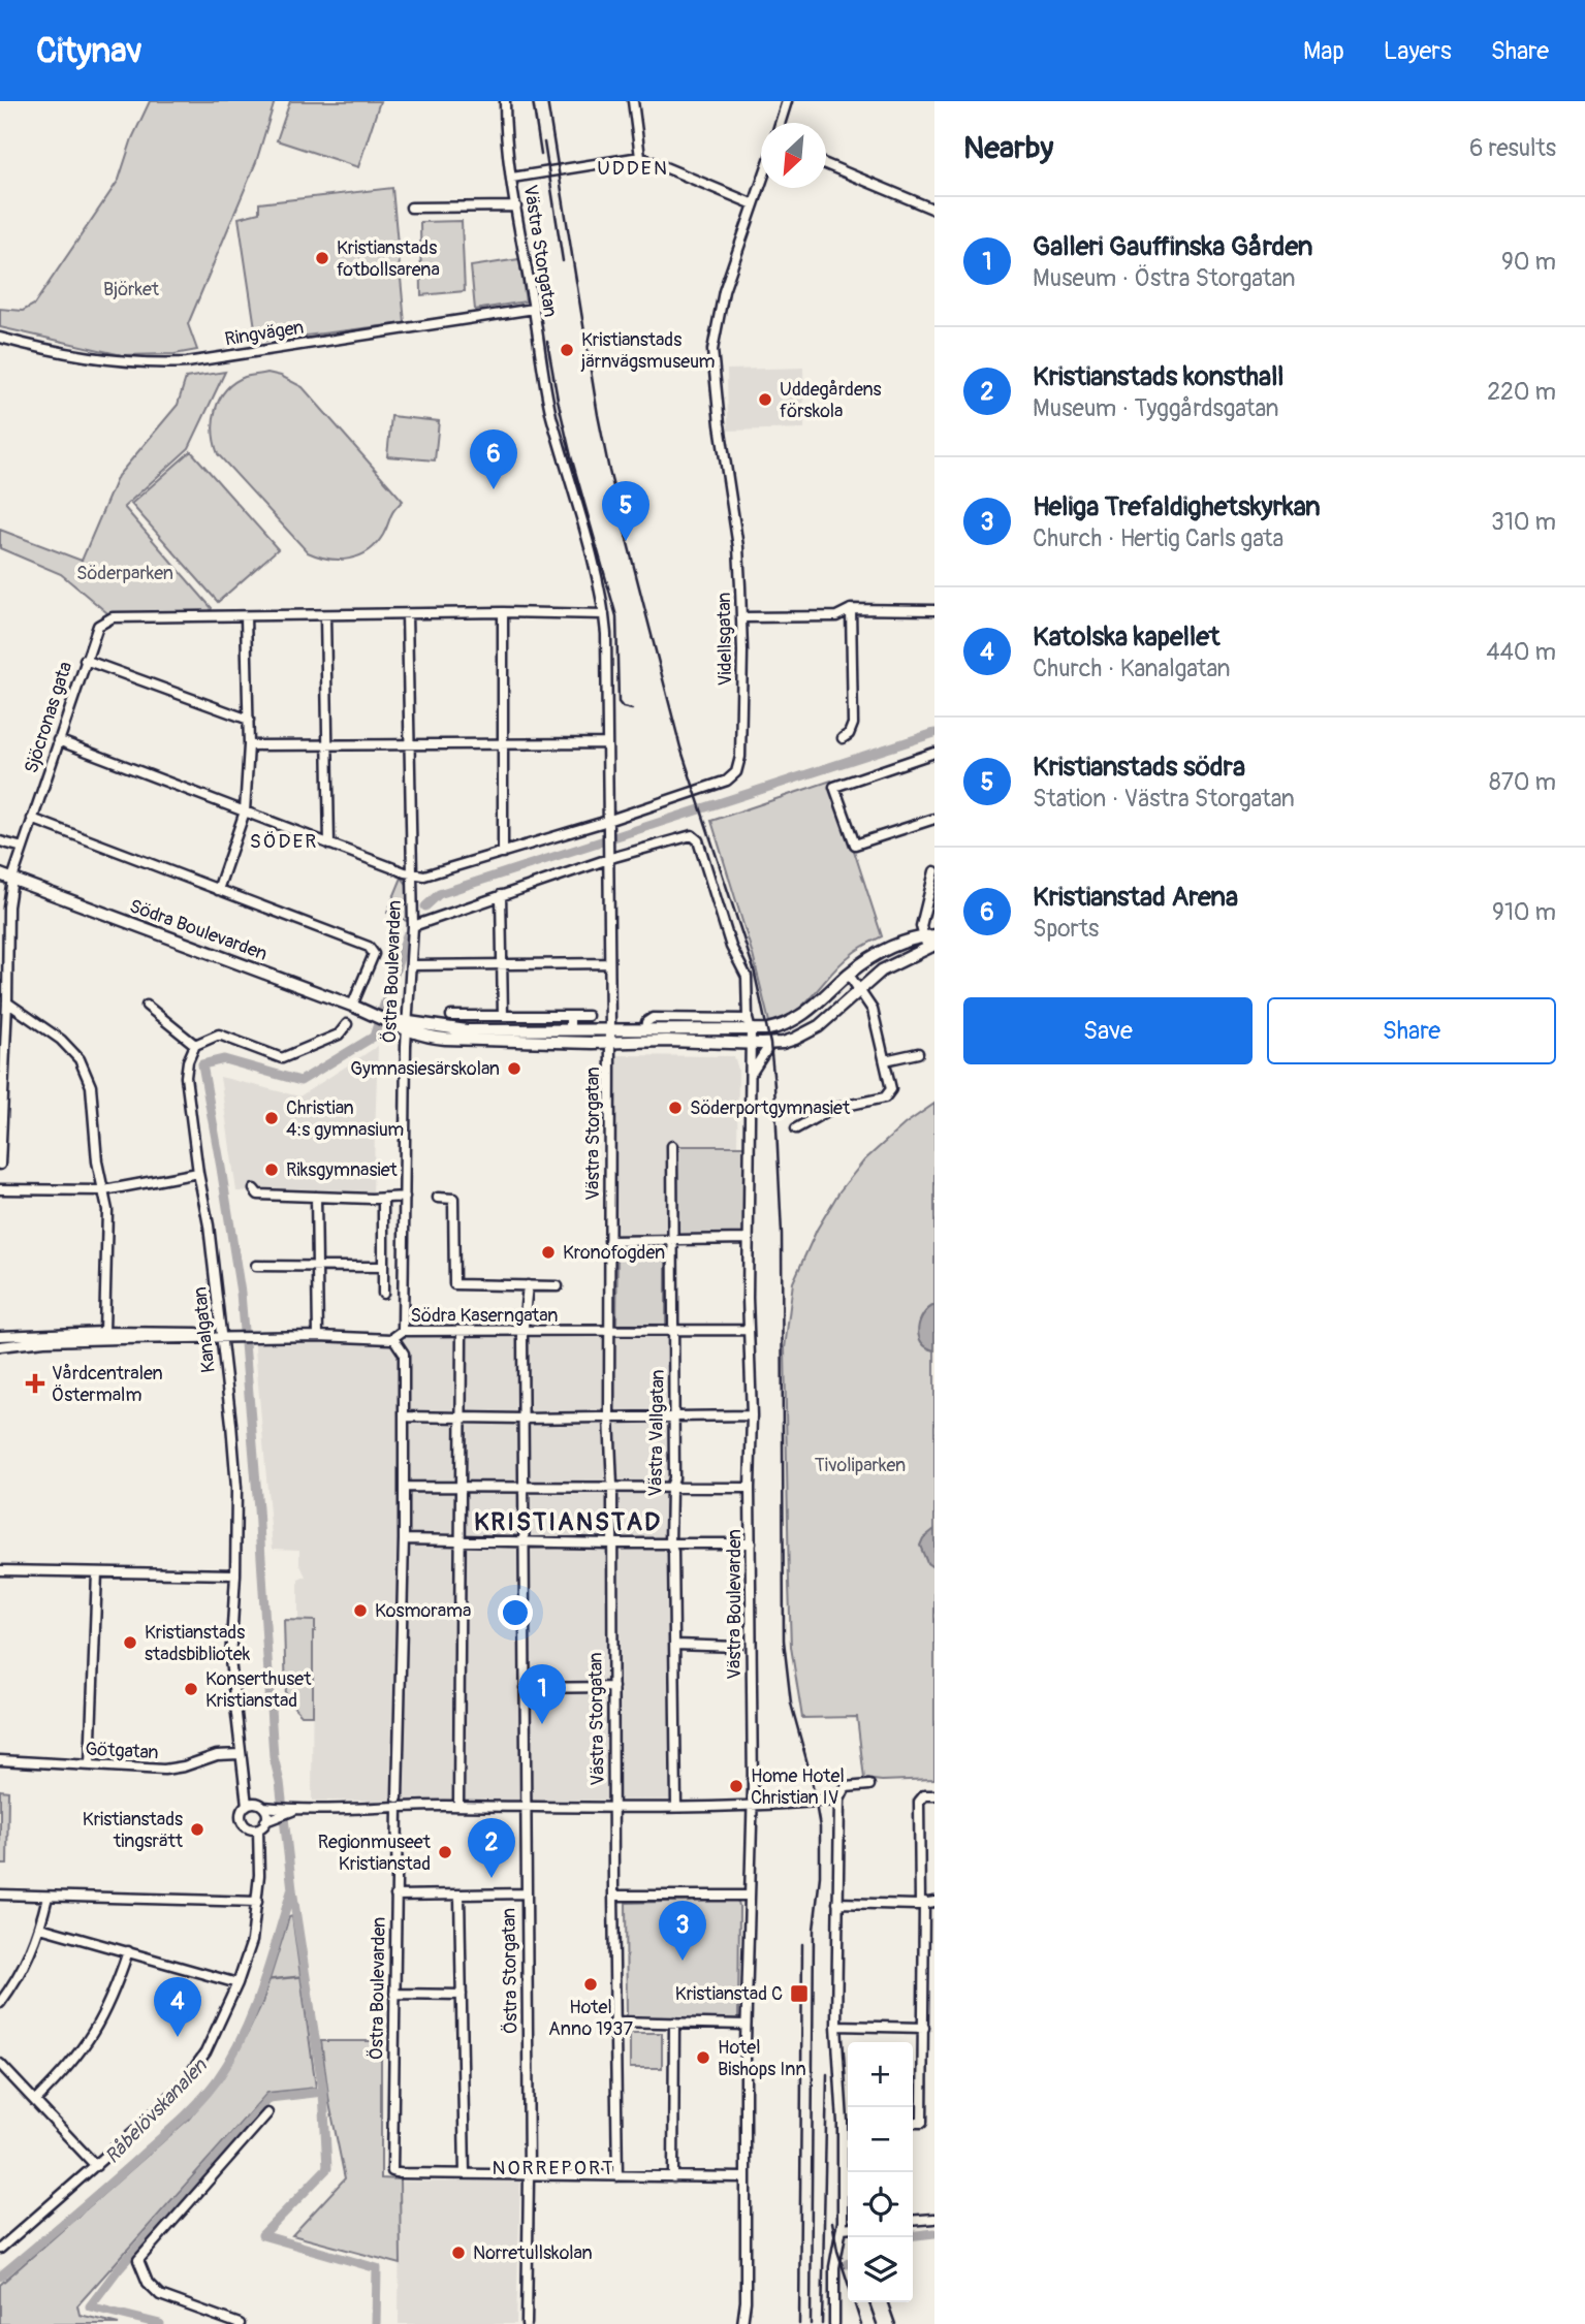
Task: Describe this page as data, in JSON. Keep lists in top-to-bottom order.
{
  "streets": {
    "main road": ["Södra Boulevarden"],
    "street": [
      "Västra Storgatan",
      "Ringvägen",
      "Videllsgatan",
      "Sjöcronas gata",
      "Östra Boulevarden",
      "Södra Kaserngatan",
      "Kanalgatan",
      "Västra Vallgatan",
      "Västra Boulevarden",
      "Götgatan",
      "Östra Storgatan"
    ]
  },
  "crossings": [
    ["Västra Storgatan", "Ringvägen"],
    ["Västra Storgatan", "Videllsgatan"],
    ["Västra Storgatan", "Södra Boulevarden"],
    ["Västra Storgatan", "Södra Kaserngatan"],
    ["Västra Storgatan", "Västra Boulevarden"],
    ["Sjöcronas gata", "Södra Boulevarden"],
    ["Södra Boulevarden", "Östra Boulevarden"],
    ["Södra Boulevarden", "Västra Boulevarden"],
    ["Östra Boulevarden", "Södra Kaserngatan"],
    ["Östra Boulevarden", "Västra Boulevarden"],
    ["Södra Kaserngatan", "Kanalgatan"],
    ["Södra Kaserngatan", "Västra Vallgatan"],
    ["Södra Kaserngatan", "Västra Boulevarden"],
    ["Södra Kaserngatan", "Östra Storgatan"],
    ["Kanalgatan", "Götgatan"]
  ],
  "districts": [
    "UDDEN",
    "SÖDER",
    "KRISTIANSTAD",
    "NORREPORT"
  ],
  "water": ["Råbelövskanalen"],
  "parks": ["Björket", "Söderparken", "Tivoliparken"],
  "places": {
    "other": [
      "Kristianstads fotbollsarena",
      "Kristianstads järnvägsmuseum",
      "Uddegårdens förskola",
      "Gymnasiesärskolan",
      "Söderportgymnasiet",
      "Christian 4:s gymnasium",
      "Riksgymnasiet",
      "Kronofogden",
      "Kosmorama",
      "Kristianstads stadsbibliotek",
      "Konserthuset Kristianstad",
      "Home Hotel Christian IV",
      "Kristianstads tingsrätt",
      "Regionmuseet Kristianstad",
      "Hotel Anno 1937",
      "Hotel Bishops Inn",
      "Norretullskolan"
    ],
    "health": ["Vårdcentralen Östermalm"],
    "transit": ["Kristianstad C"]
  },
  "north": "bottom left",
  "page": {
    "header": "Citynav",
    "nav": ["Map", "Layers", "Share"],
    "heading": ["Nearby", "6 results"],
    "list": [
      {
        "mark": "1",
        "name": "Galleri Gauffinska Gården",
        "note": "Museum · Östra Storgatan",
        "value": "90 m"
      },
      {
        "mark": "2",
        "name": "Kristianstads konsthall",
        "note": "Museum · Tyggårdsgatan",
        "value": "220 m"
      },
      {
        "mark": "3",
        "name": "Heliga Trefaldighetskyrkan",
        "note": "Church · Hertig Carls gata",
        "value": "310 m"
      },
      {
        "mark": "4",
        "name": "Katolska kapellet",
        "note": "Church · Kanalgatan",
        "value": "440 m"
      },
      {
        "mark": "5",
        "name": "Kristianstads södra",
        "note": "Station · Västra Storgatan",
        "value": "870 m"
      },
      {
        "mark": "6",
        "name": "Kristianstad Arena",
        "note": "Sports",
        "value": "910 m"
      }
    ],
    "pins": [
      "6",
      "5",
      "1",
      "2",
      "3",
      "4"
    ],
    "buttons": ["Save", "Share"],
    "map_buttons": ["+", "−"]
  }
}
